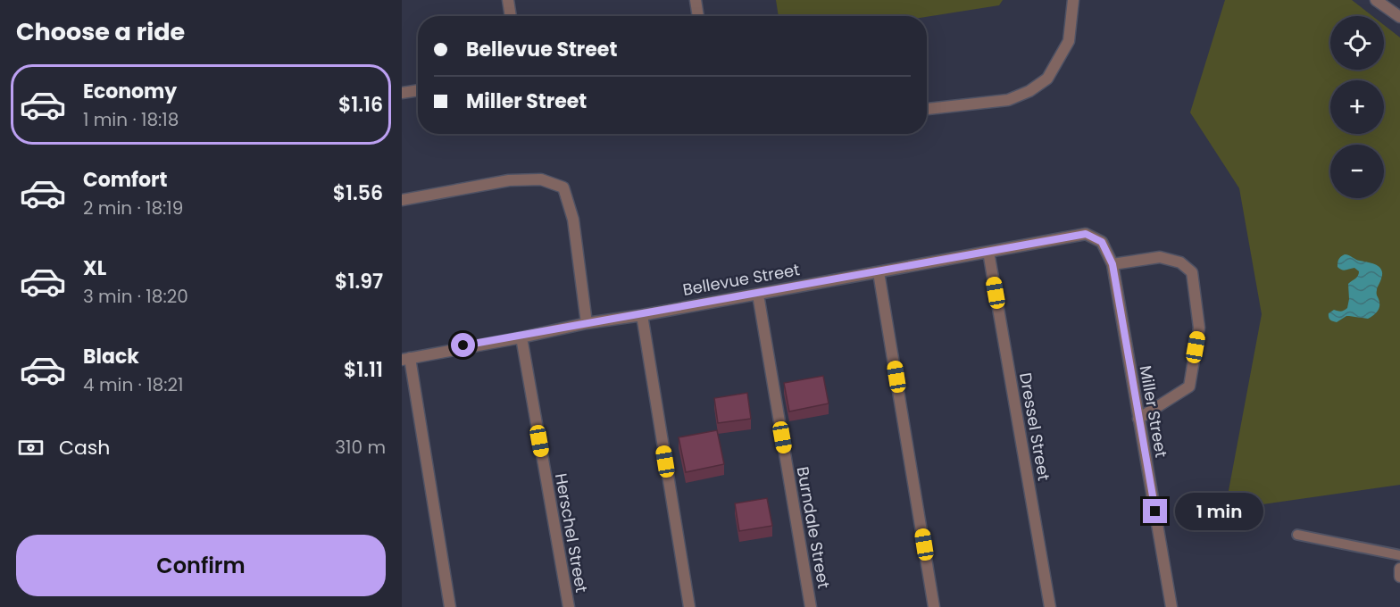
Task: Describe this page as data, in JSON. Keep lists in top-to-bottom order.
{
  "streets": {
    "street": [
      "Bellevue Street",
      "Miller Street",
      "Dressel Street",
      "Burndale Street",
      "Herschel Street"
    ]
  },
  "crossings": [
    ["Bellevue Street", "Miller Street"]
  ],
  "page": {
    "heading": "Choose a ride",
    "map_buttons": ["+", "−"],
    "banner": ["Bellevue Street", "Miller Street"],
    "list": [
      {
        "name": "Economy",
        "note": "1 min · 18:18",
        "value": "$1.16"
      },
      {
        "name": "Comfort",
        "note": "2 min · 18:19",
        "value": "$1.56"
      },
      {
        "name": "XL",
        "note": "3 min · 18:20",
        "value": "$1.97"
      },
      {
        "name": "Black",
        "note": "4 min · 18:21",
        "value": "$1.11"
      }
    ],
    "pay": ["Cash", "310 m"],
    "bubble": "1 min",
    "buttons": "Confirm"
  }
}
